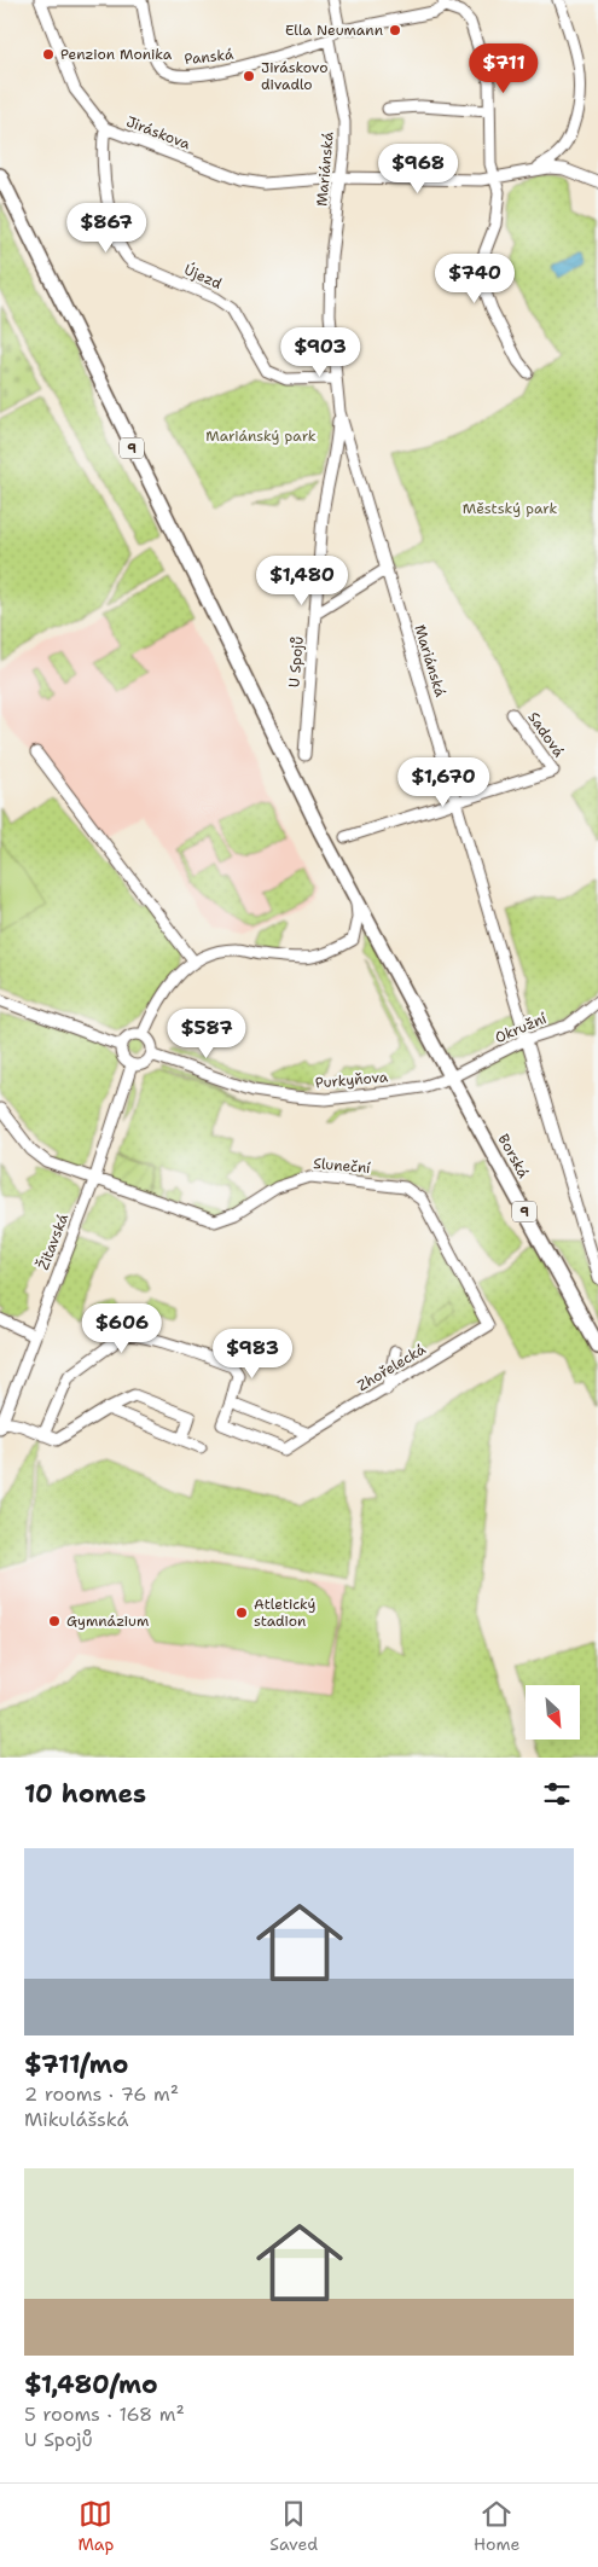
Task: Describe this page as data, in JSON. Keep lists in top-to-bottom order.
{
  "streets": {
    "main road": ["9", "Borská"],
    "street": [
      "Panská",
      "Jiráskova",
      "Mariánská",
      "Újezd",
      "U Spojů",
      "Sadová",
      "Okružní",
      "Purkyňova",
      "Sluneční",
      "Žitavská",
      "Zhořelecká"
    ]
  },
  "crossings": [
    ["Panská", "Mariánská"],
    ["Jiráskova", "Mariánská"],
    ["Jiráskova", "Újezd"],
    ["Mariánská", "Újezd"],
    ["Mariánská", "U Spojů"],
    ["Mariánská", "Sadová"],
    ["Mariánská", "Okružní"],
    ["9", "Okružní"],
    ["9", "Purkyňova"],
    ["9", "Borská"],
    ["Okružní", "Purkyňova"],
    ["Okružní", "Borská"],
    ["Purkyňova", "Borská"],
    ["Purkyňova", "Žitavská"],
    ["Sluneční", "Žitavská"],
    ["Sluneční", "Zhořelecká"]
  ],
  "parks": ["Mariánský park", "Městský park"],
  "places": [
    "Ella Neumann",
    "Penzion Monika",
    "Jiráskovo divadlo",
    "Atletický stadion",
    "Gymnázium"
  ],
  "north": "bottom right",
  "page": {
    "price": [
      "$711",
      "$968",
      "$867",
      "$740",
      "$903",
      "$1,480",
      "$1,670",
      "$587",
      "$606",
      "$983"
    ],
    "heading": "10 homes",
    "list": [
      {
        "name": "$711/mo",
        "note": "2 rooms · 76 m² · Mikulášská"
      },
      {
        "name": "$1,480/mo",
        "note": "5 rooms · 168 m² · U Spojů"
      }
    ],
    "tabs": ["Map", "Saved", "Home"]
  }
}
